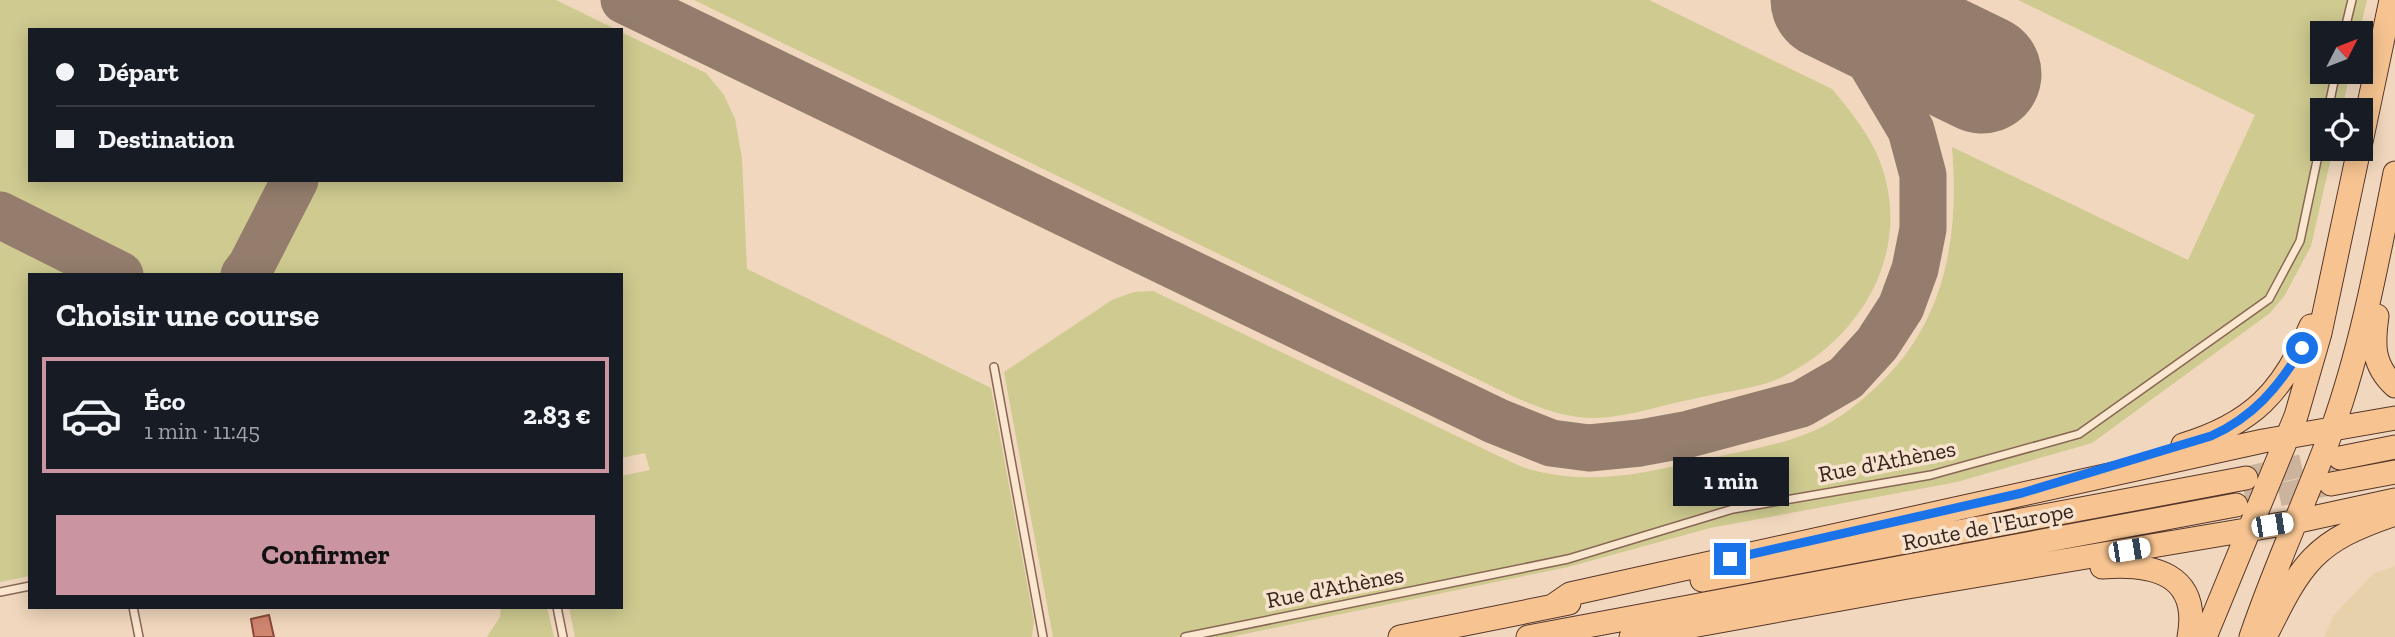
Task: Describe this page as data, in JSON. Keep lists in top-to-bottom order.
{
  "streets": {
    "main road": ["Route de l'Europe"],
    "lane": ["Rue d'Athènes"]
  },
  "north": "top right",
  "page": {
    "banner": ["Départ", "Destination"],
    "heading": "Choisir une course",
    "list": [
      {
        "name": "Éco",
        "note": "1 min · 11:45",
        "value": "2.83 €"
      }
    ],
    "bubble": "1 min",
    "buttons": "Confirmer"
  }
}
